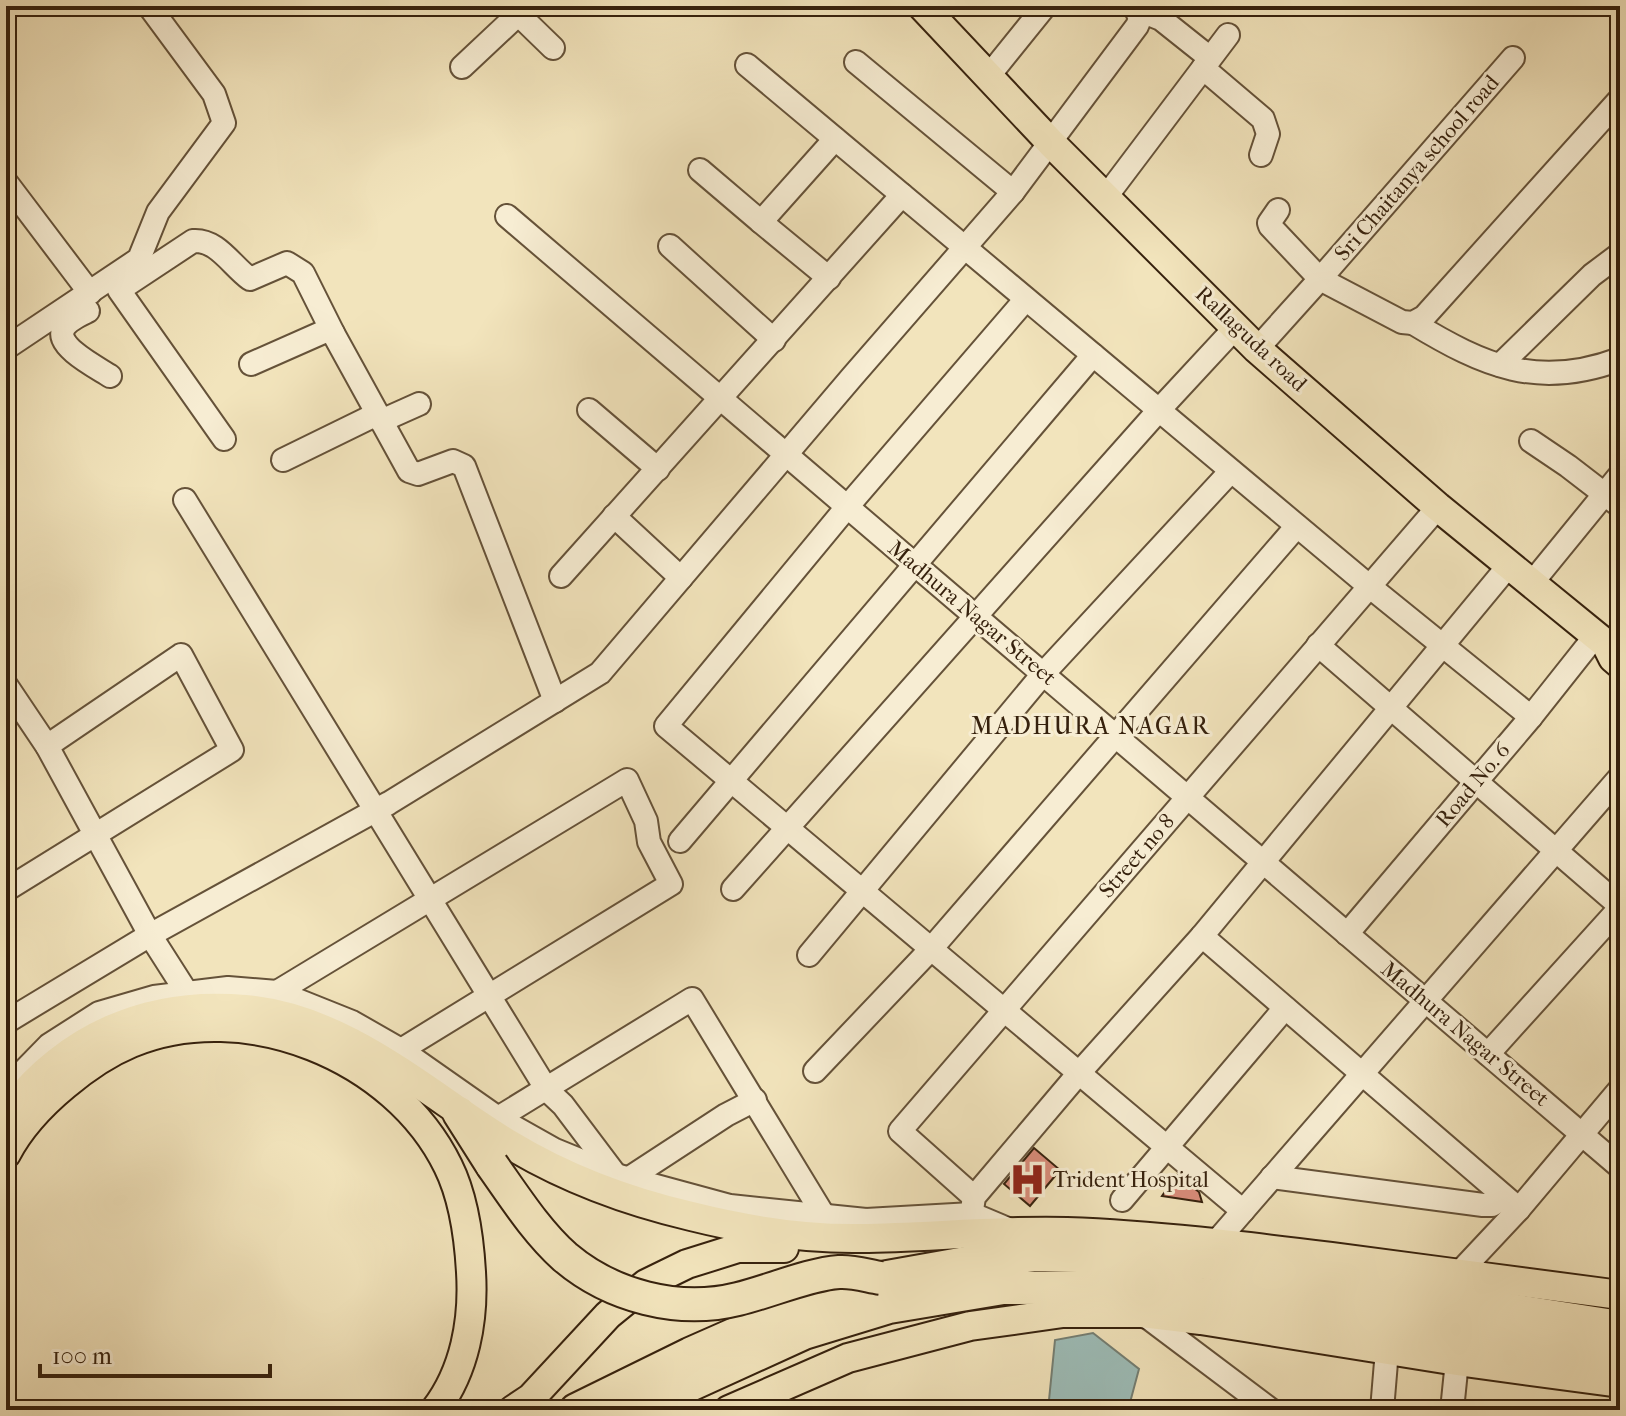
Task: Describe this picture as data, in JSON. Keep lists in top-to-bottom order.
{
  "streets": {
    "main road": ["Rallaguda road"],
    "street": [
      "Sri Chaitanya school road",
      "Madhura Nagar Street",
      "Road No. 6",
      "Street no 8"
    ]
  },
  "crossings": [
    ["Sri Chaitanya school road", "Rallaguda road"],
    ["Rallaguda road", "Road No. 6"],
    ["Rallaguda road", "Street no 8"],
    ["Madhura Nagar Street", "Road No. 6"],
    ["Madhura Nagar Street", "Street no 8"]
  ],
  "districts": ["MADHURA NAGAR"],
  "places": {
    "hospital": ["Trident Hospital"]
  },
  "scale_bar": "100 m"
}
